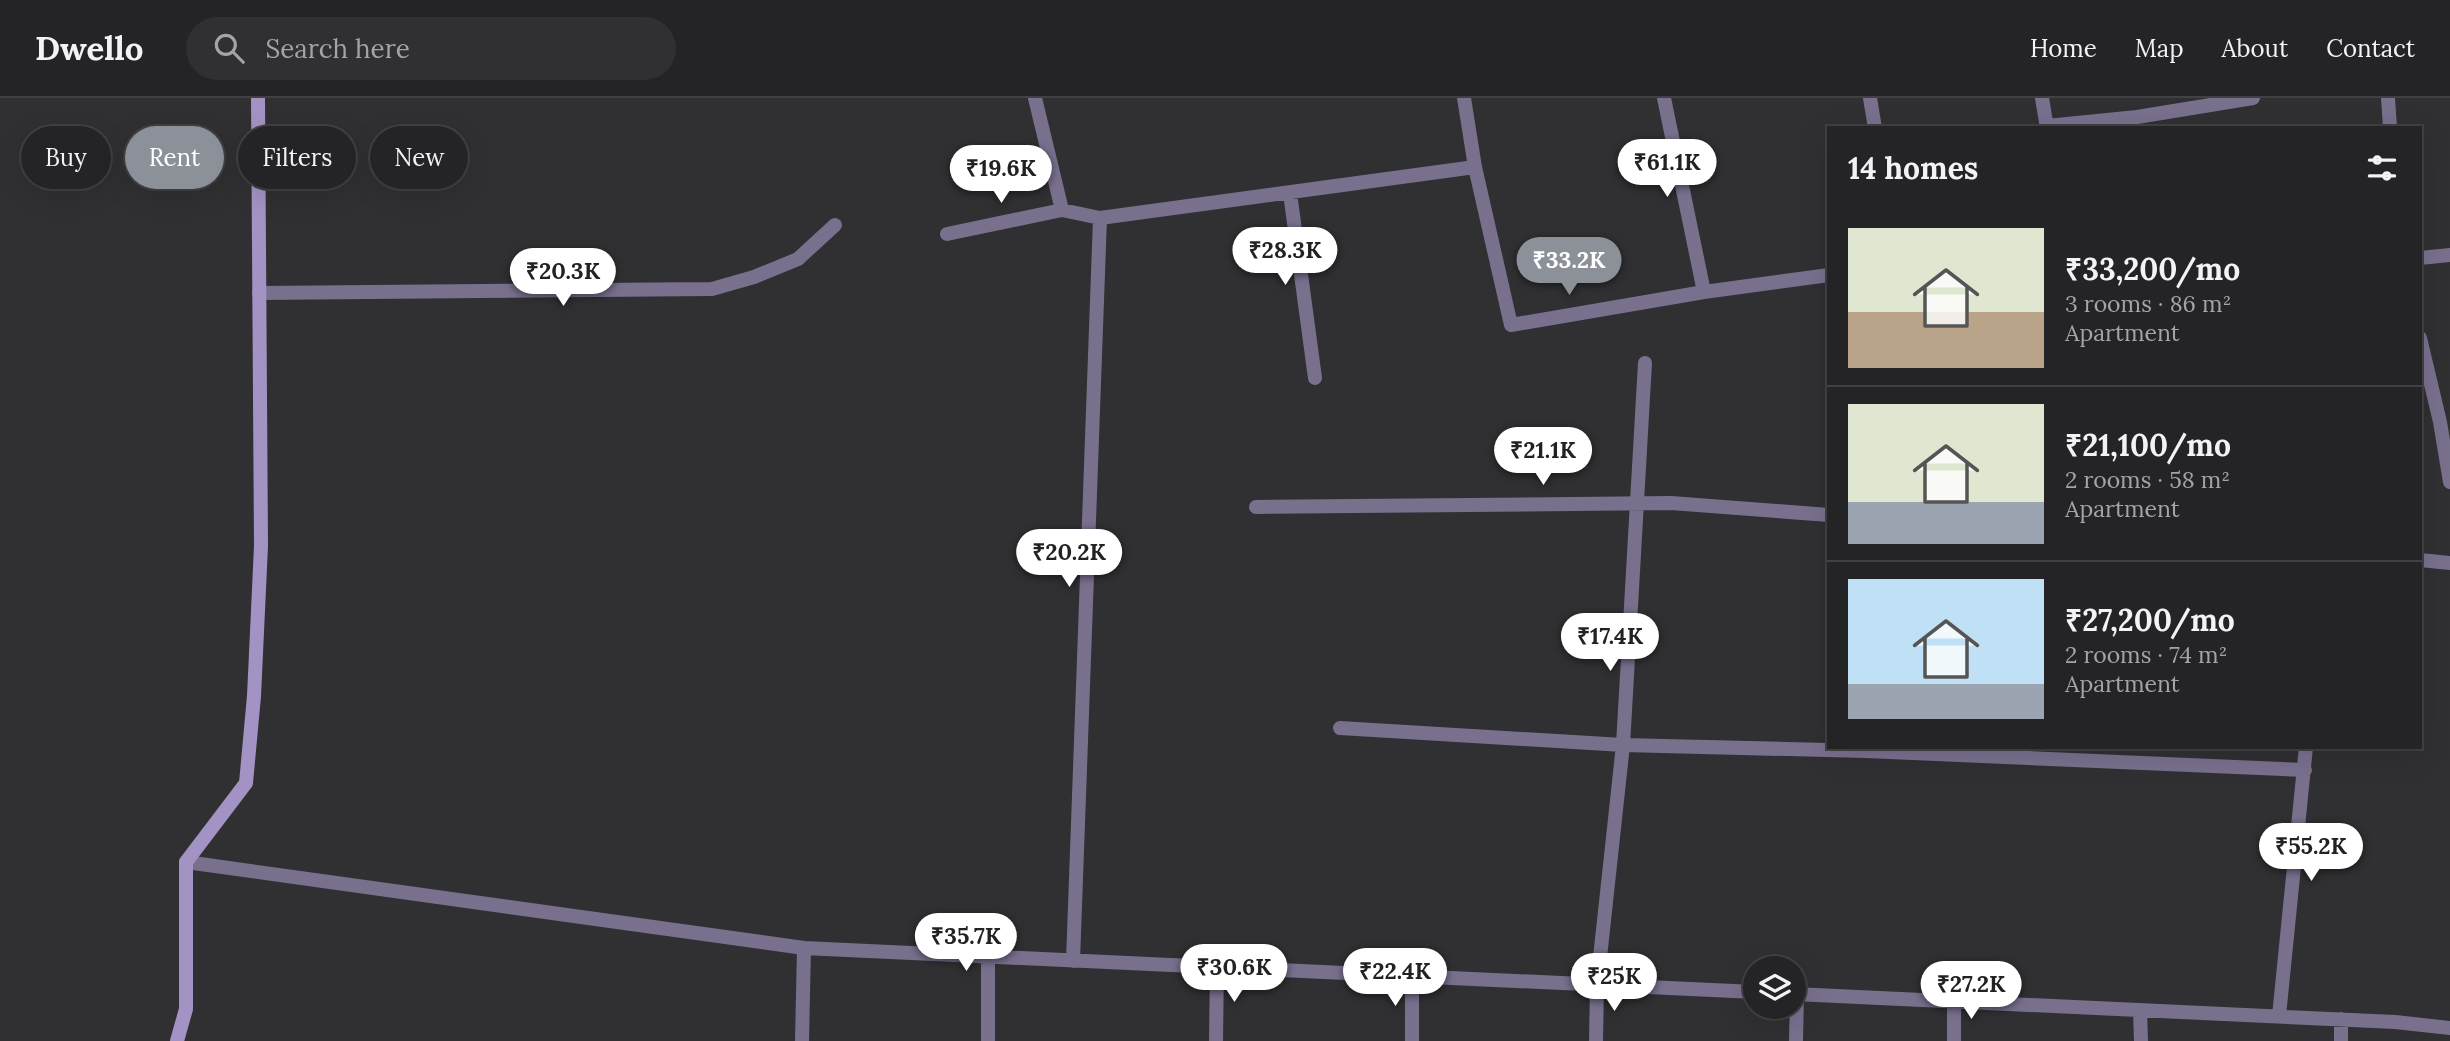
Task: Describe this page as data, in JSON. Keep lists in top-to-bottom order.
{
  "page": {
    "header": "Dwello",
    "search": "Search here",
    "nav": [
      "Home",
      "Map",
      "About",
      "Contact"
    ],
    "chip": [
      "Buy",
      "Rent",
      "Filters",
      "New"
    ],
    "heading": "14 homes",
    "price": [
      "₹61.1K",
      "₹19.6K",
      "₹28.3K",
      "₹33.2K",
      "₹20.3K",
      "₹21.1K",
      "₹20.2K",
      "₹17.4K",
      "₹55.2K",
      "₹35.7K",
      "₹30.6K",
      "₹22.4K",
      "₹25K",
      "₹27.2K"
    ],
    "list": [
      {
        "name": "₹33,200/mo",
        "note": "3 rooms · 86 m² · Apartment"
      },
      {
        "name": "₹21,100/mo",
        "note": "2 rooms · 58 m² · Apartment"
      },
      {
        "name": "₹27,200/mo",
        "note": "2 rooms · 74 m² · Apartment"
      }
    ]
  }
}
